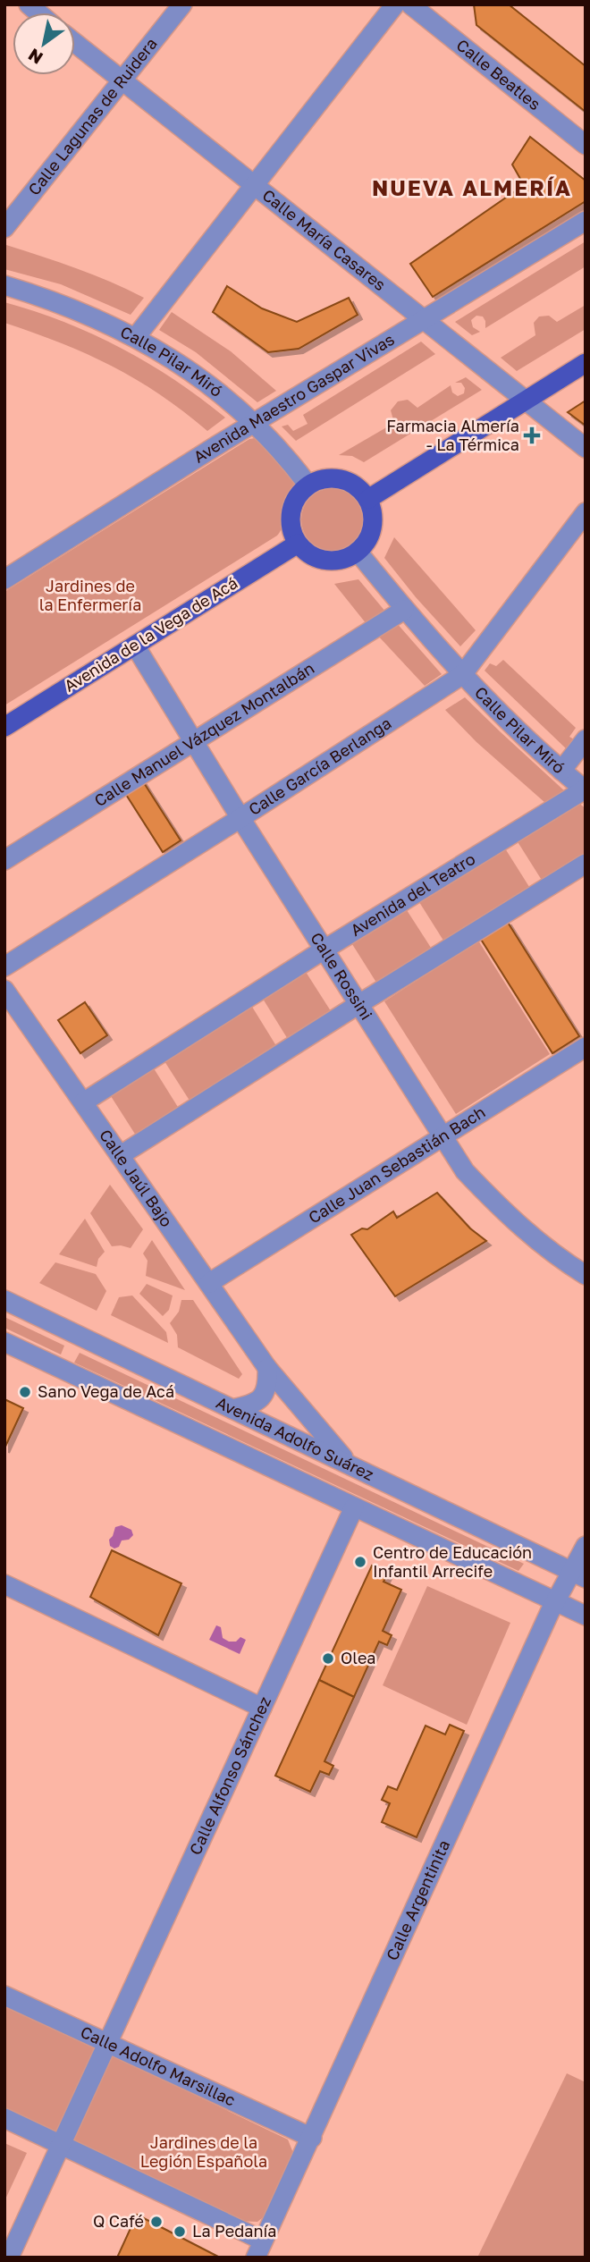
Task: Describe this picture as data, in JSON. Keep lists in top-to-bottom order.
{
  "streets": {
    "main road": ["Avenida de la Vega de Acá"],
    "street": [
      "Calle Beatles",
      "Calle Lagunas de Ruidera",
      "Calle María Casares",
      "Calle Pilar Miró",
      "Avenida Maestro Gaspar Vivas",
      "Calle Manuel Vázquez Montalbán",
      "Calle García Berlanga",
      "Avenida del Teatro",
      "Calle Rossini",
      "Calle Juan Sebastián Bach",
      "Calle Jaúl Bajo",
      "Avenida Adolfo Suárez",
      "Calle Alfonso Sánchez",
      "Calle Argentinita",
      "Calle Adolfo Marsillac"
    ]
  },
  "crossings": [
    ["Calle Lagunas de Ruidera", "Calle María Casares"],
    ["Calle María Casares", "Avenida Maestro Gaspar Vivas"],
    ["Calle Pilar Miró", "Avenida Maestro Gaspar Vivas"],
    ["Calle Pilar Miró", "Avenida de la Vega de Acá"],
    ["Calle Pilar Miró", "Calle Manuel Vázquez Montalbán"],
    ["Calle Pilar Miró", "Calle García Berlanga"],
    ["Calle Pilar Miró", "Avenida del Teatro"],
    ["Avenida de la Vega de Acá", "Calle Rossini"],
    ["Calle Manuel Vázquez Montalbán", "Calle Rossini"],
    ["Calle García Berlanga", "Calle Rossini"],
    ["Avenida del Teatro", "Calle Rossini"],
    ["Avenida del Teatro", "Calle Jaúl Bajo"],
    ["Calle Rossini", "Calle Juan Sebastián Bach"],
    ["Calle Juan Sebastián Bach", "Calle Jaúl Bajo"],
    ["Calle Jaúl Bajo", "Avenida Adolfo Suárez"],
    ["Avenida Adolfo Suárez", "Calle Argentinita"],
    ["Calle Alfonso Sánchez", "Calle Adolfo Marsillac"],
    ["Calle Argentinita", "Calle Adolfo Marsillac"]
  ],
  "districts": ["NUEVA ALMERÍA"],
  "parks": ["Jardines de la Enfermería", "Jardines de la Legión Española"],
  "places": {
    "health": ["Farmacia Almería - La Térmica"],
    "other": [
      "Sano Vega de Acá",
      "Centro de Educación Infantil Arrecife",
      "Olea",
      "Q Café",
      "La Pedanía"
    ]
  },
  "north": "bottom left"
}
